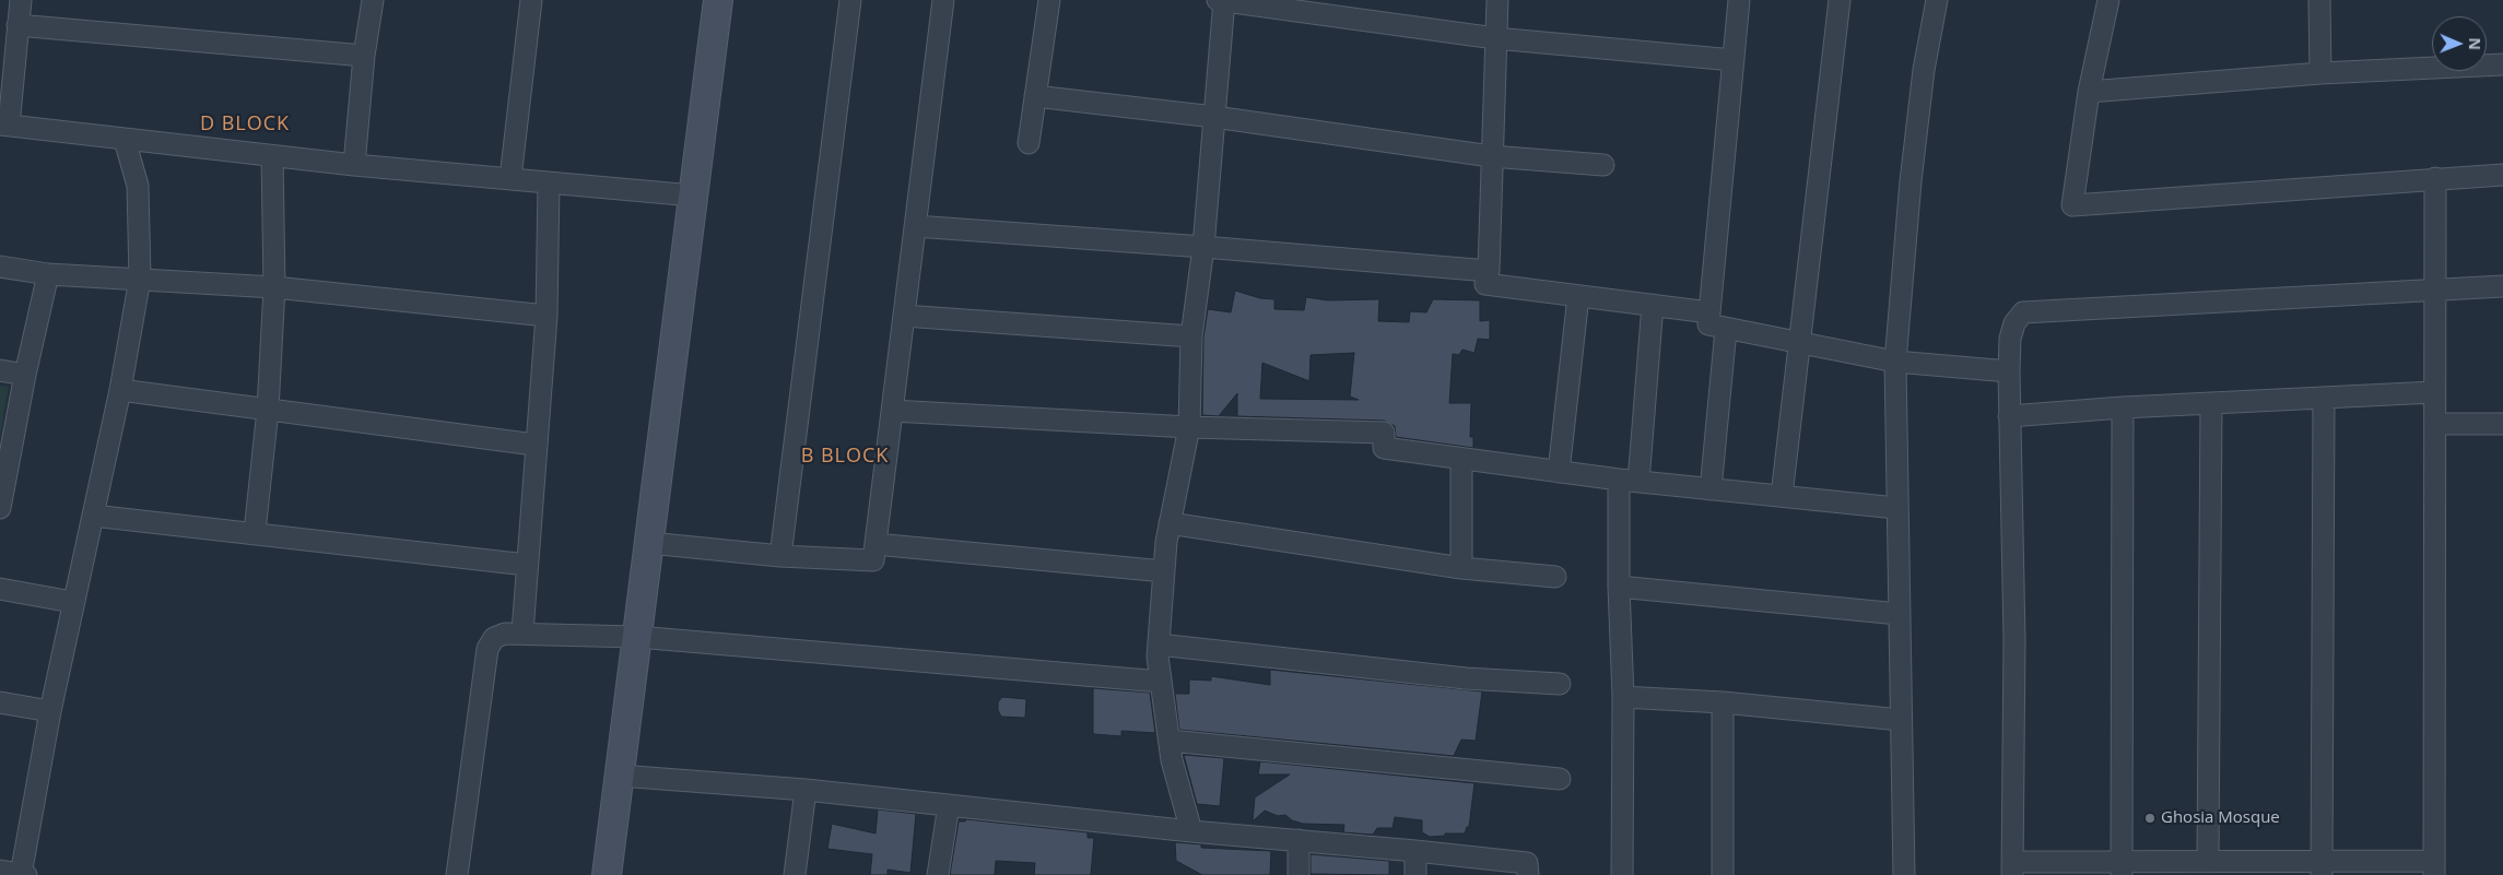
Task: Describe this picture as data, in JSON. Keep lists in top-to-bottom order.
{
  "districts": ["D BLOCK", "B BLOCK"],
  "places": ["Ghosia Mosque"],
  "north": "right"
}
